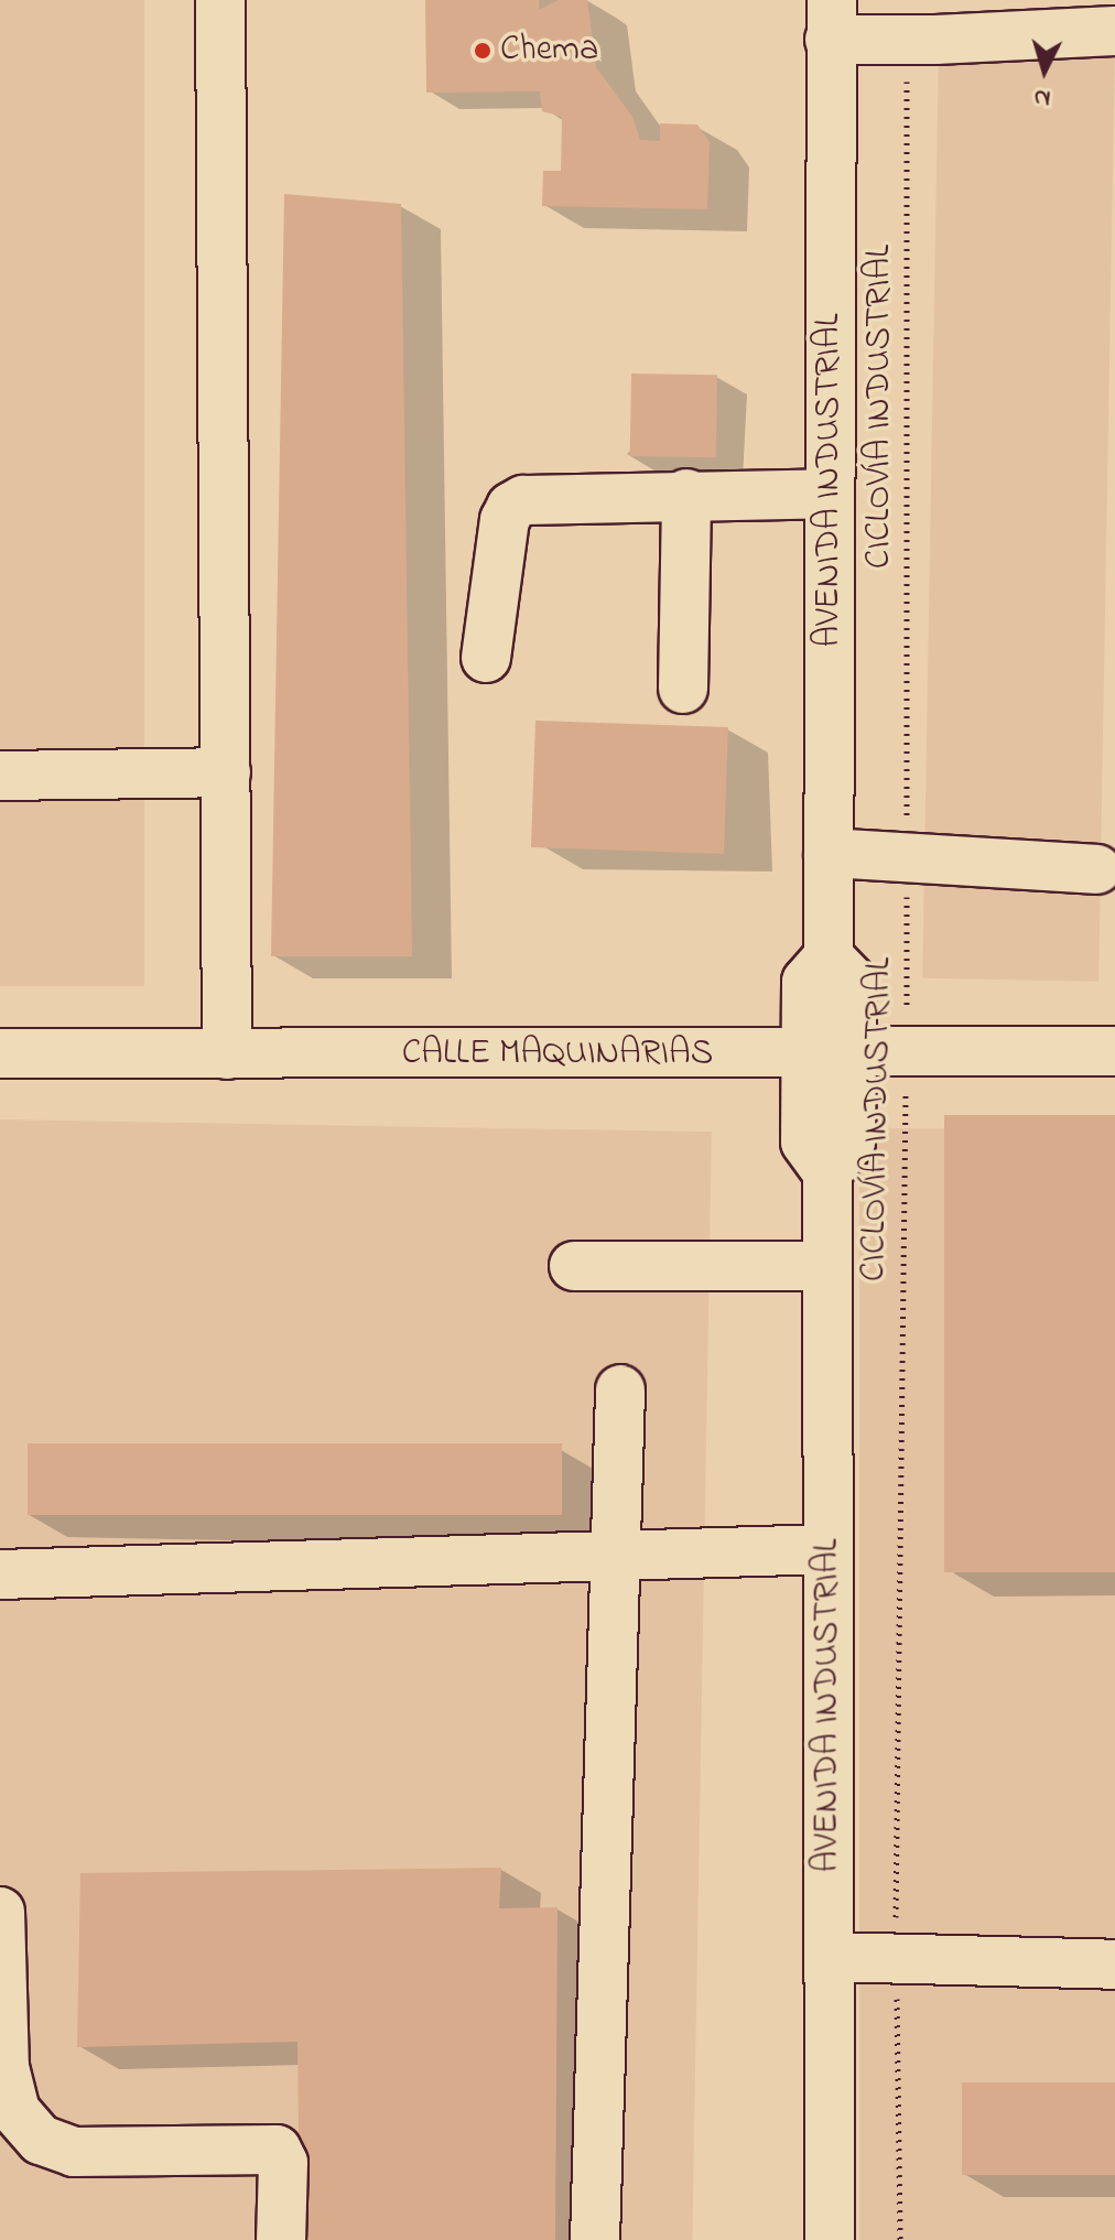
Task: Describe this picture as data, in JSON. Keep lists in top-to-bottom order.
{
  "streets": {
    "street": ["AVENIDA INDUSTRIAL", "CALLE MAQUINARIAS"],
    "path": ["CICLOVÍA INDUSTRIAL"]
  },
  "crossings": [
    ["CICLOVÍA INDUSTRIAL", "CALLE MAQUINARIAS"],
    ["AVENIDA INDUSTRIAL", "CALLE MAQUINARIAS"]
  ],
  "places": ["Chema"],
  "north": "bottom"
}
